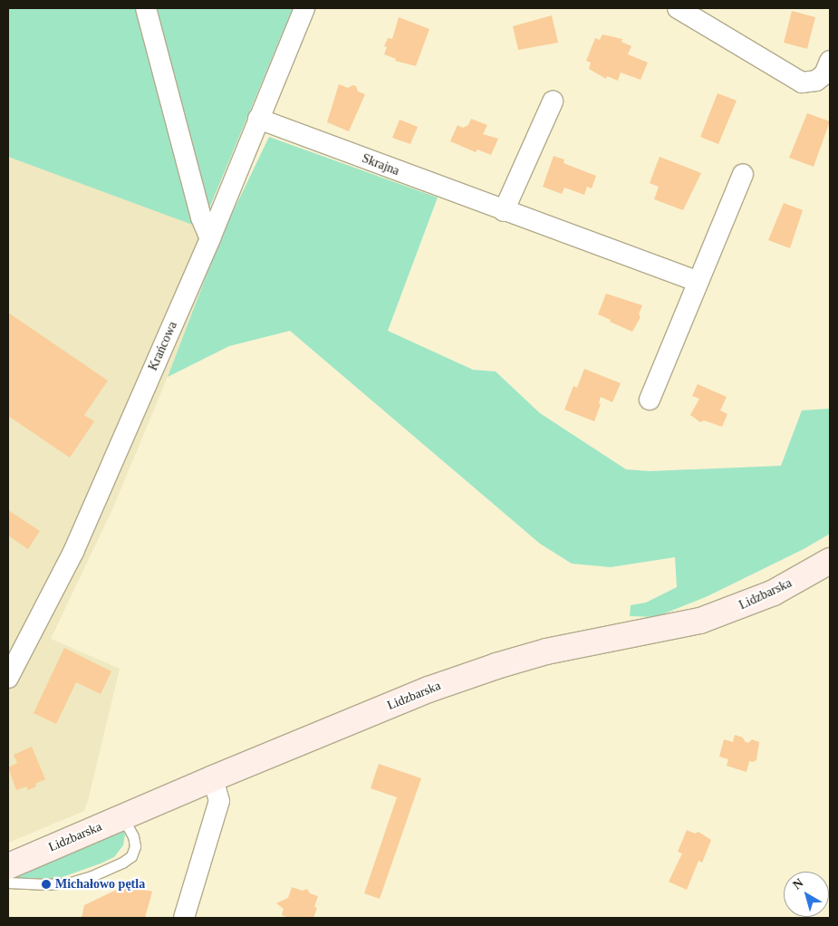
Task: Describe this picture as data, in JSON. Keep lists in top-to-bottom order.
{
  "streets": {
    "main road": ["Lidzbarska"],
    "street": ["Skrajna", "Krańcowa"]
  },
  "crossings": [
    ["Skrajna", "Krańcowa"]
  ],
  "places": ["Michałowo pętla"],
  "north": "top left"
}
